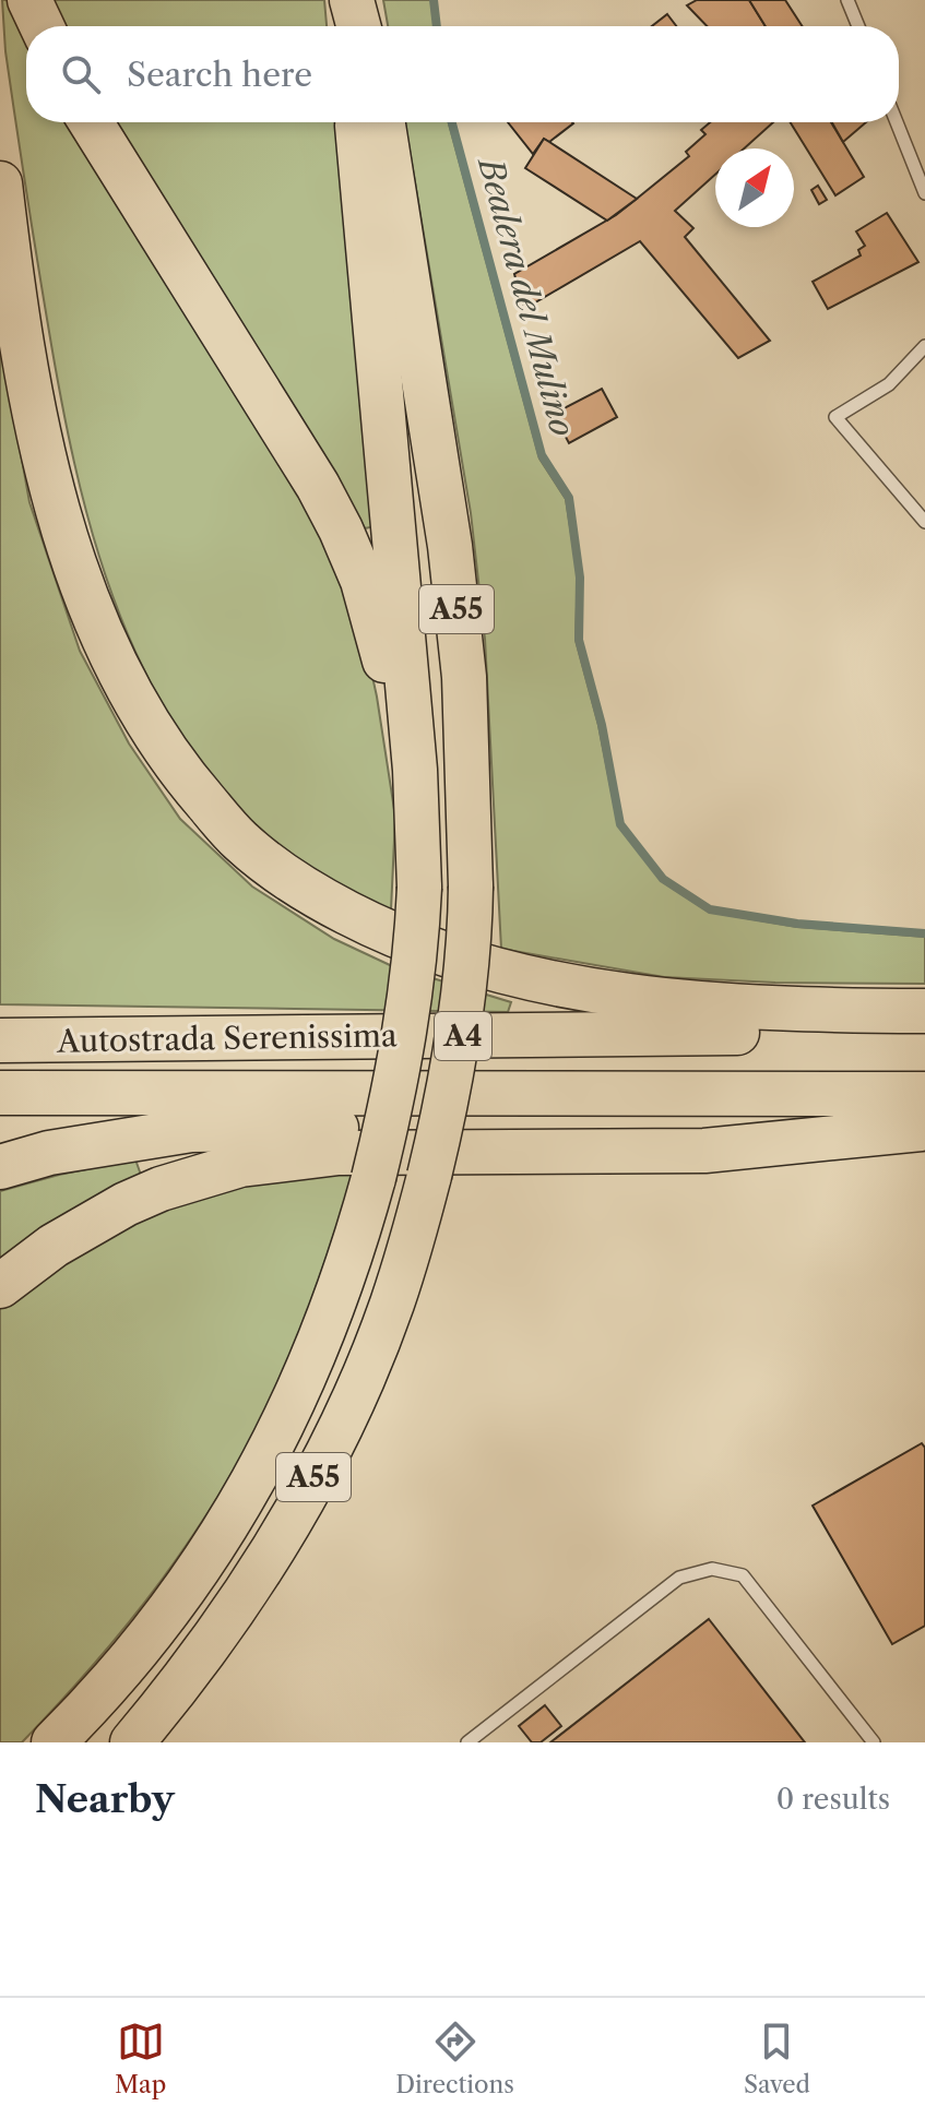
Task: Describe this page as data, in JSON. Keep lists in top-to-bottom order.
{
  "streets": {
    "highway": ["A55", "A4", "Autostrada Serenissima"]
  },
  "water": ["Bealera del Mulino"],
  "north": "top right",
  "page": {
    "search": "Search here",
    "heading": ["Nearby", "0 results"],
    "nav": ["Map", "Directions", "Saved"]
  }
}
